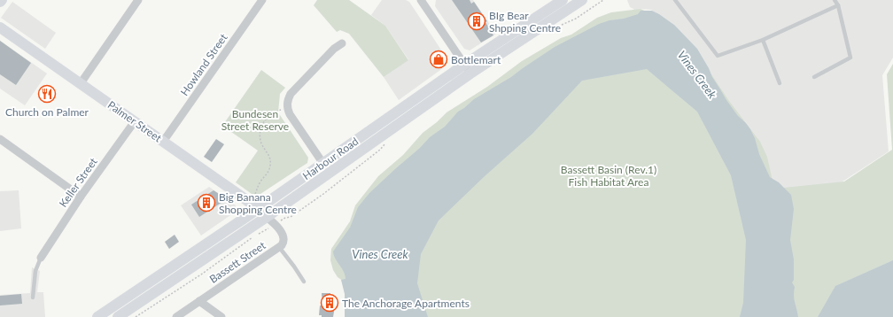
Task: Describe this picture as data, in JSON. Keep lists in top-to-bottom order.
{
  "streets": {
    "main road": ["Palmer Street", "Harbour Road"],
    "street": ["Howland Street", "Keller Street", "Bassett Street"]
  },
  "crossings": [
    ["Howland Street", "Palmer Street"],
    ["Palmer Street", "Harbour Road"],
    ["Palmer Street", "Keller Street"],
    ["Palmer Street", "Bassett Street"],
    ["Harbour Road", "Bassett Street"]
  ],
  "water": ["Vines Creek"],
  "parks": ["Bundesen Street Reserve", "Bassett Basin (Rev.1) Fish Habitat Area"],
  "places": {
    "building": ["BIg Bear Shpping Centre", "Big Banana Shopping Centre", "The Anchorage Apartments"],
    "shop": ["Bottlemart"],
    "restaurant": ["Church on Palmer"]
  }
}
